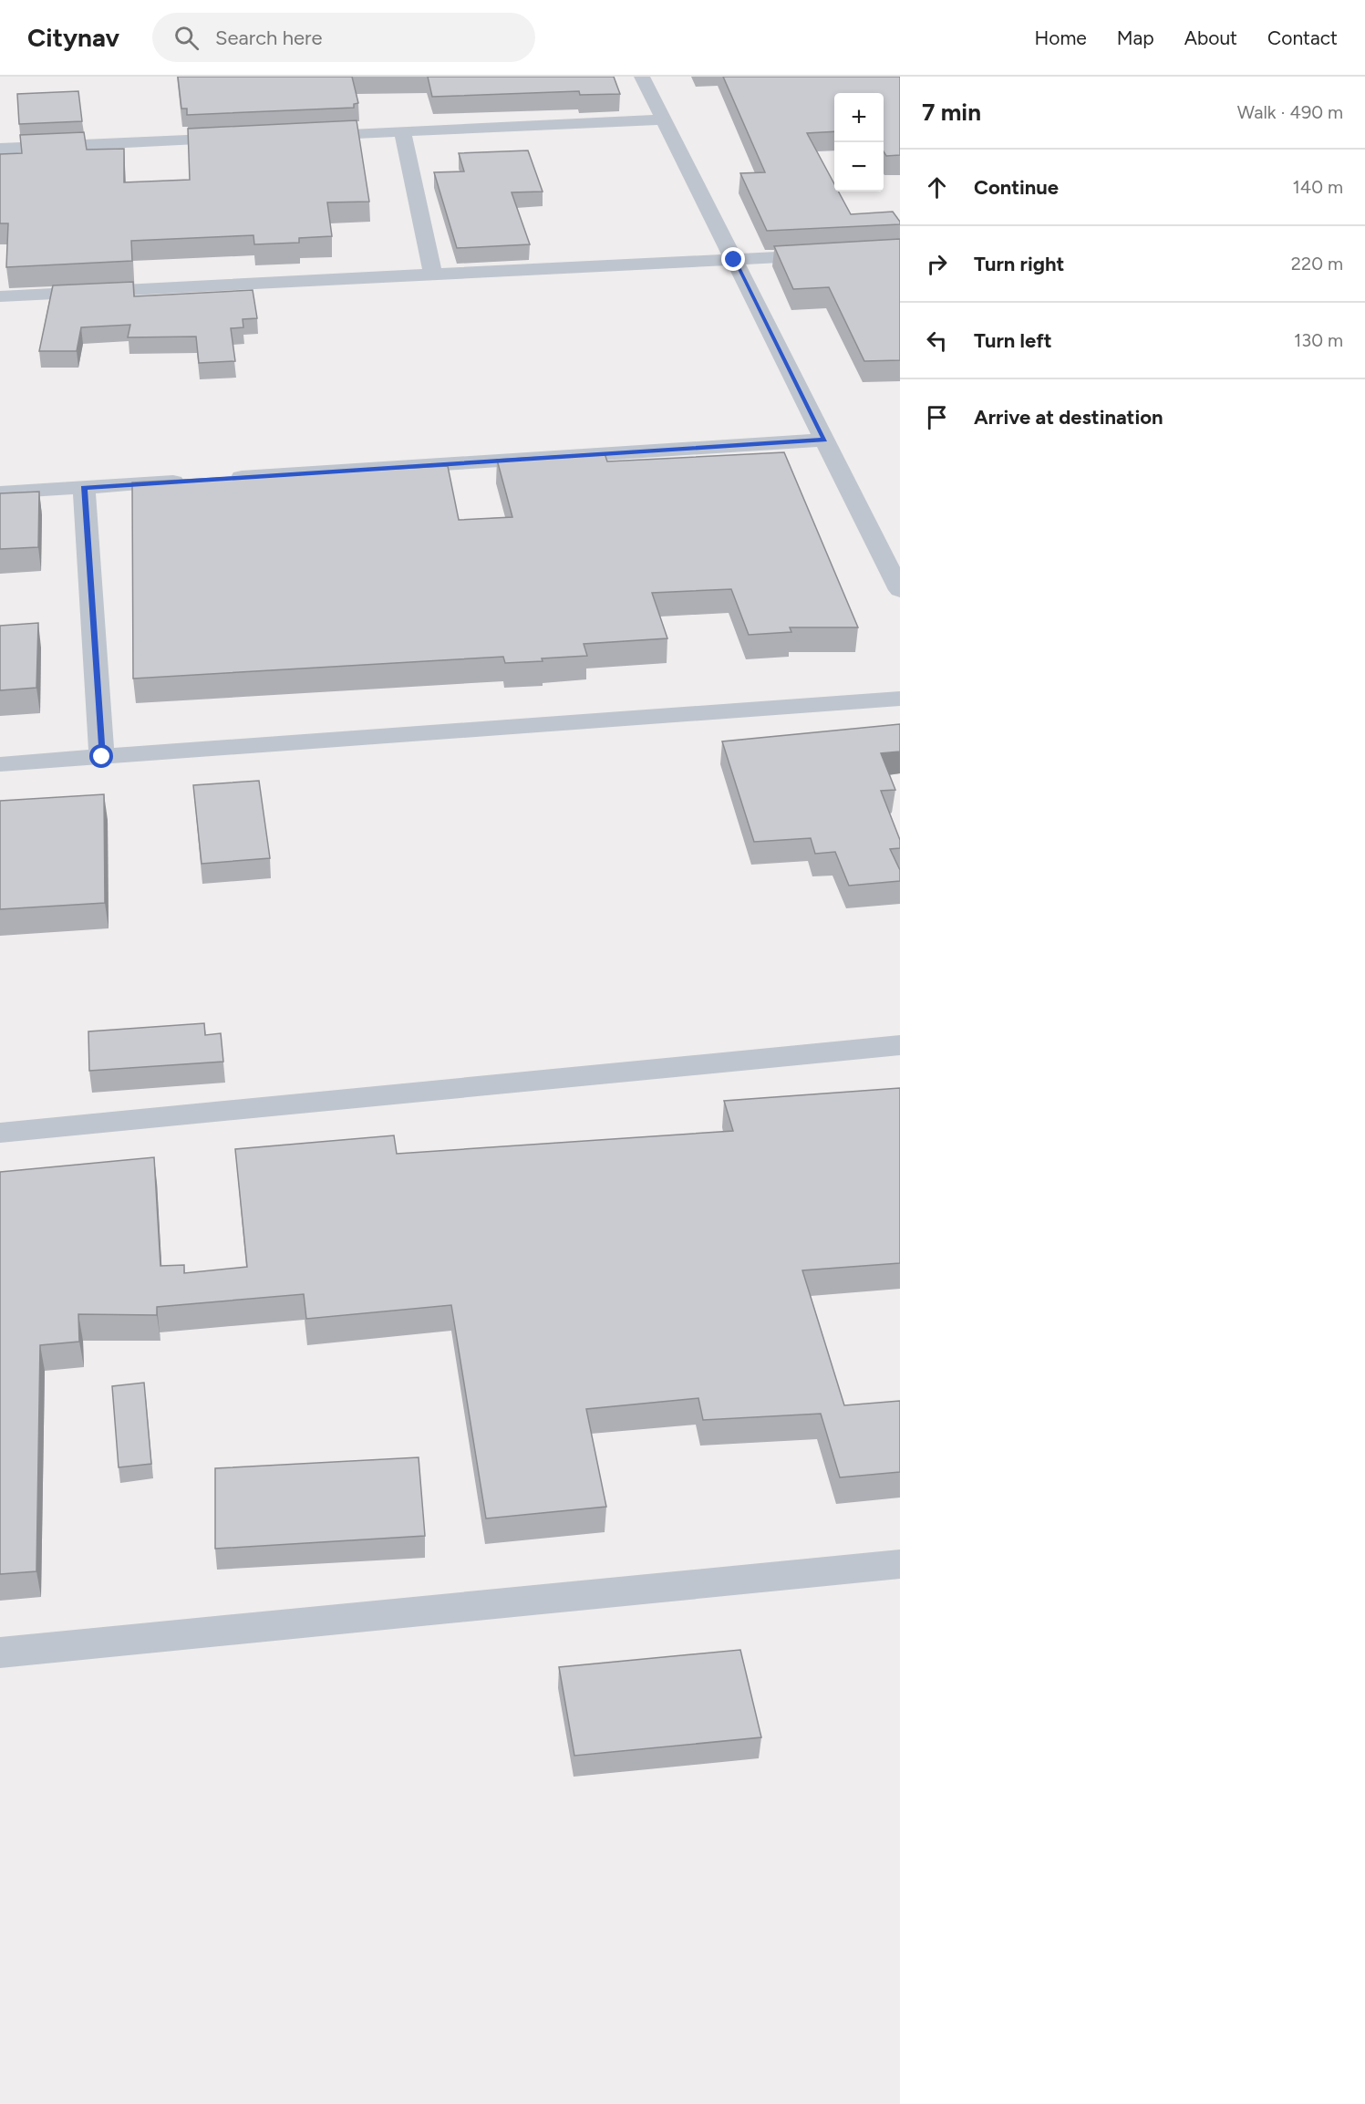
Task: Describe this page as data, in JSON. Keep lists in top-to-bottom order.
{
  "page": {
    "header": "Citynav",
    "search": "Search here",
    "nav": [
      "Home",
      "Map",
      "About",
      "Contact"
    ],
    "heading": ["7 min", "Walk · 490 m"],
    "map_buttons": ["+", "−"],
    "list": [
      ["Continue", "140 m"],
      ["Turn right", "220 m"],
      ["Turn left", "130 m"],
      "Arrive at destination"
    ]
  }
}
